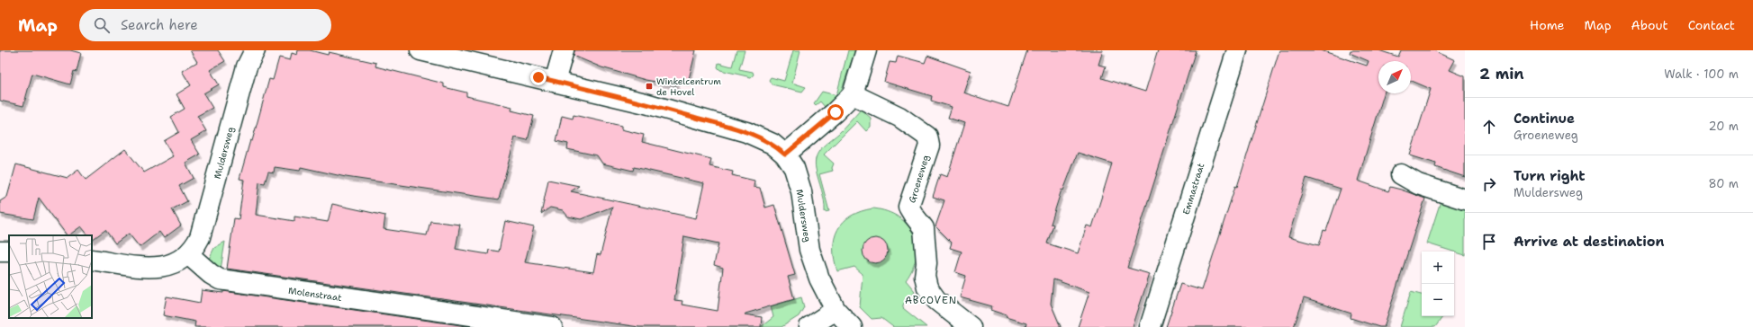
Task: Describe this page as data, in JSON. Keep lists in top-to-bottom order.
{
  "streets": {
    "street": [
      "Muldersweg",
      "Groeneweg",
      "Emmastraat",
      "Molenstraat"
    ]
  },
  "crossings": [
    ["Muldersweg", "Molenstraat"]
  ],
  "districts": ["ABCOVEN"],
  "places": {
    "transit": ["Winkelcentrum de Hovel"]
  },
  "north": "top right",
  "page": {
    "header": "Map",
    "search": "Search here",
    "nav": [
      "Home",
      "Map",
      "About",
      "Contact"
    ],
    "heading": ["2 min", "Walk · 100 m"],
    "list": [
      ["Continue", "Groeneweg", "20 m"],
      ["Turn right", "Muldersweg", "80 m"],
      "Arrive at destination"
    ],
    "map_buttons": ["+", "−"]
  }
}
